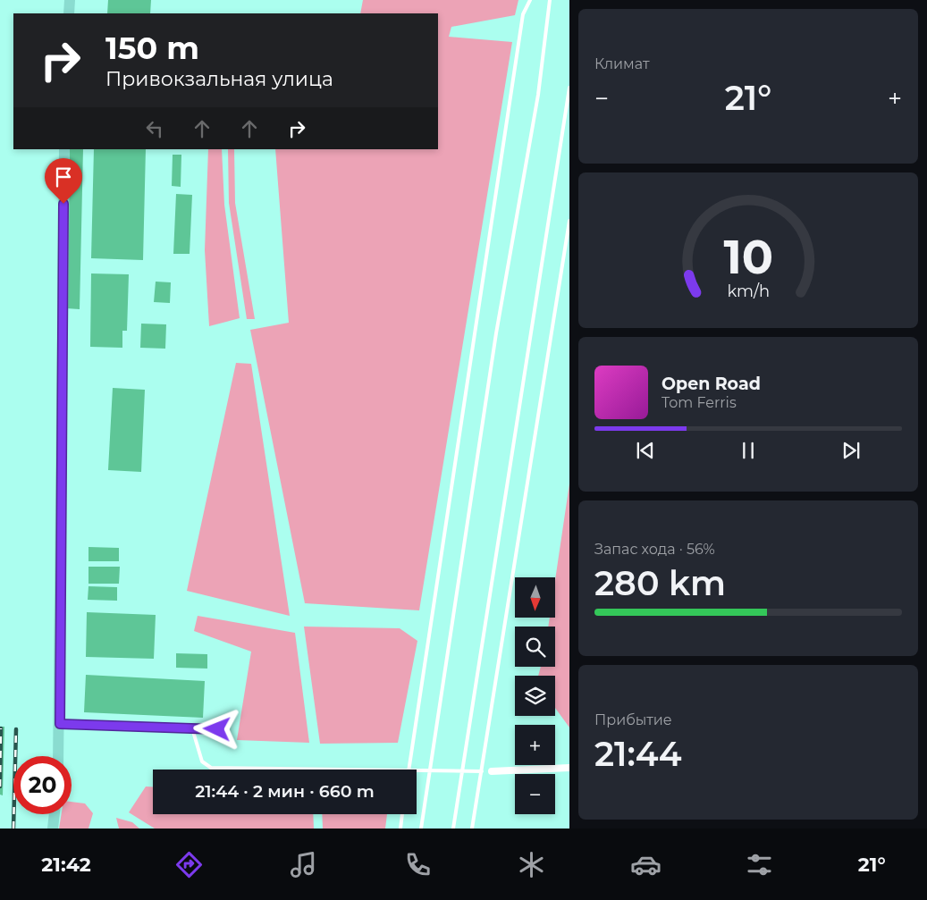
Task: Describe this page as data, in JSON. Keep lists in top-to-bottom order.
{
  "north": "bottom",
  "page": {
    "tile": [
      "Климат",
      ["Запас хода · 56%", "280 km"],
      ["Прибытие", "21:44"]
    ],
    "turn": ["150 m", "Привокзальная улица"],
    "heat": ["−", "21°", "+"],
    "song": ["Open Road", "Tom Ferris"],
    "map_buttons": ["+", "−"],
    "limit": "20",
    "trip": "21:44 · 2 мин · 660 m",
    "tabs": ["21:42", "21°"],
    "gauge": ["10", "km/h"]
  }
}
